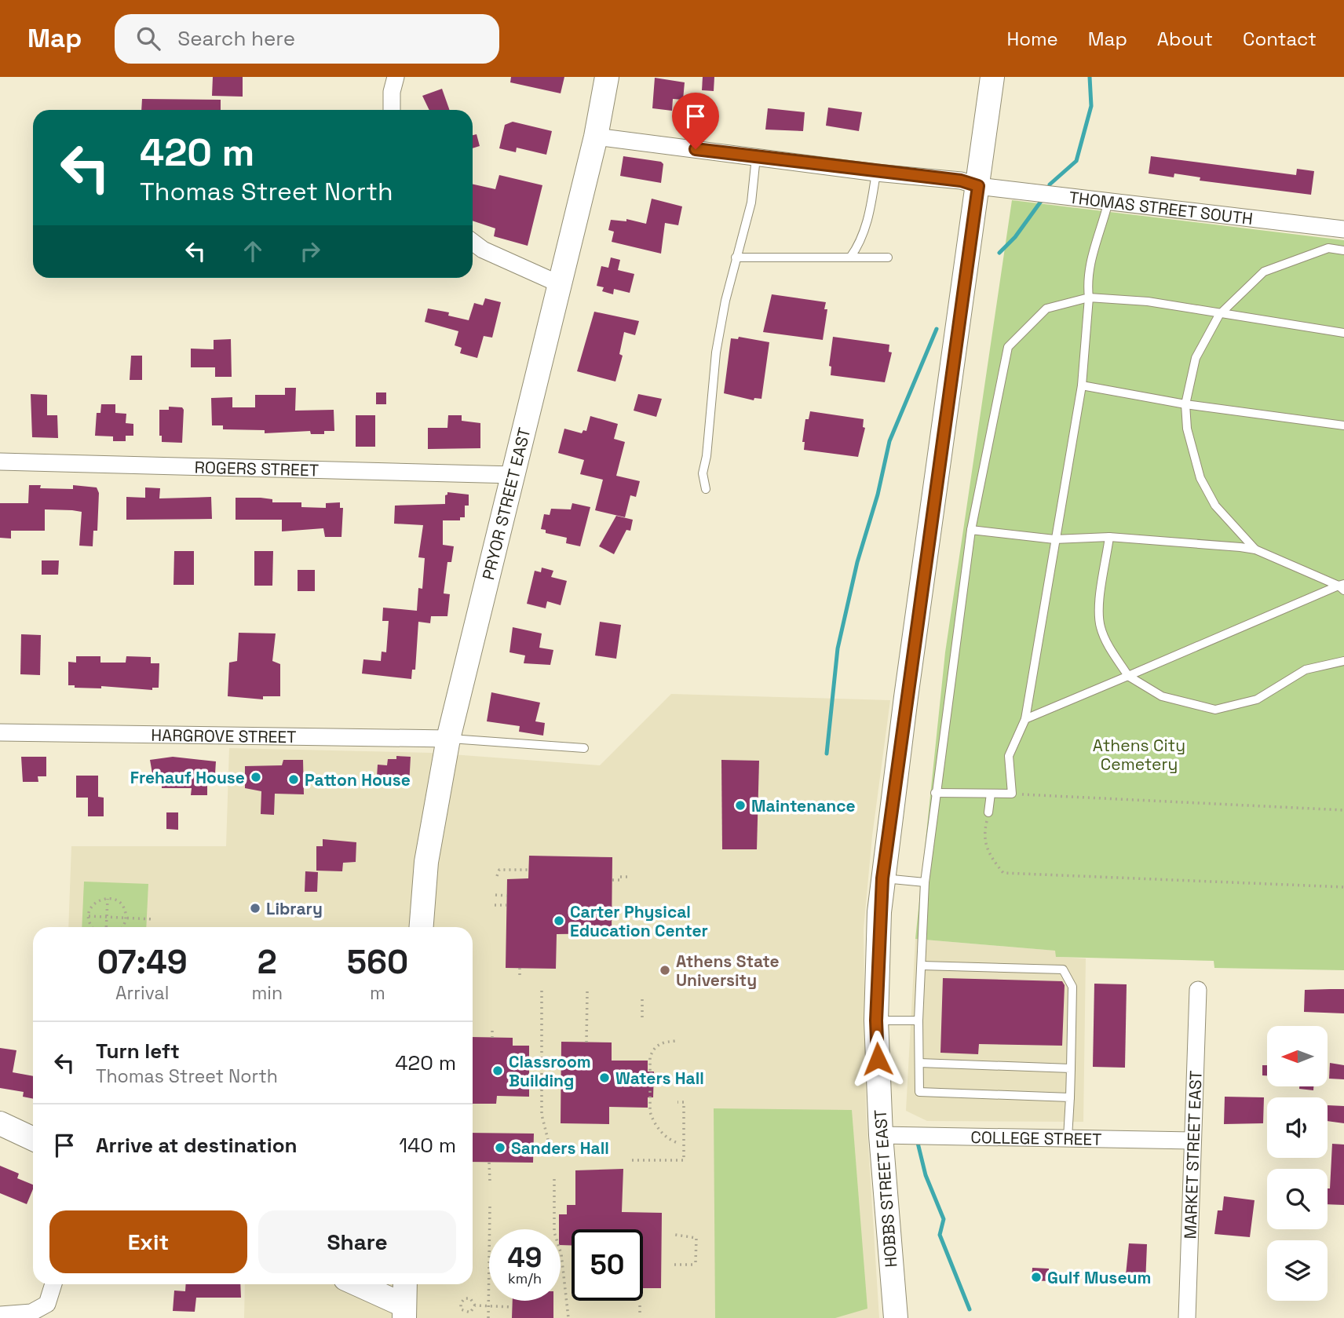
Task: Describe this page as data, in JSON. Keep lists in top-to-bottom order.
{
  "streets": {
    "main road": ["PRYOR STREET EAST", "HOBBS STREET EAST"],
    "street": [
      "THOMAS STREET SOUTH",
      "ROGERS STREET",
      "HARGROVE STREET",
      "COLLEGE STREET",
      "MARKET STREET EAST"
    ]
  },
  "crossings": [
    ["THOMAS STREET SOUTH", "PRYOR STREET EAST"],
    ["THOMAS STREET SOUTH", "HOBBS STREET EAST"],
    ["ROGERS STREET", "PRYOR STREET EAST"],
    ["PRYOR STREET EAST", "HARGROVE STREET"],
    ["COLLEGE STREET", "MARKET STREET EAST"],
    ["COLLEGE STREET", "HOBBS STREET EAST"]
  ],
  "parks": ["Athens City Cemetery"],
  "places": [
    "Frehauf House",
    "Patton House",
    "Maintenance",
    "Library",
    "Carter Physical Education Center",
    "Athens State University",
    "Classroom Building",
    "Waters Hall",
    "Sanders Hall",
    "Gulf Museum"
  ],
  "north": "left",
  "page": {
    "header": "Map",
    "search": "Search here",
    "nav": [
      "Home",
      "Map",
      "About",
      "Contact"
    ],
    "turn": ["420 m", "Thomas Street North"],
    "eta": [
      "07:49",
      "Arrival",
      "2",
      "min",
      "560",
      "m"
    ],
    "list": [
      {
        "name": "Turn left",
        "note": "Thomas Street North",
        "value": "420 m"
      },
      {
        "name": "Arrive at destination",
        "value": "140 m"
      }
    ],
    "buttons": ["Exit", "Share"],
    "speed": "49 km/h",
    "limit": "50"
  }
}
